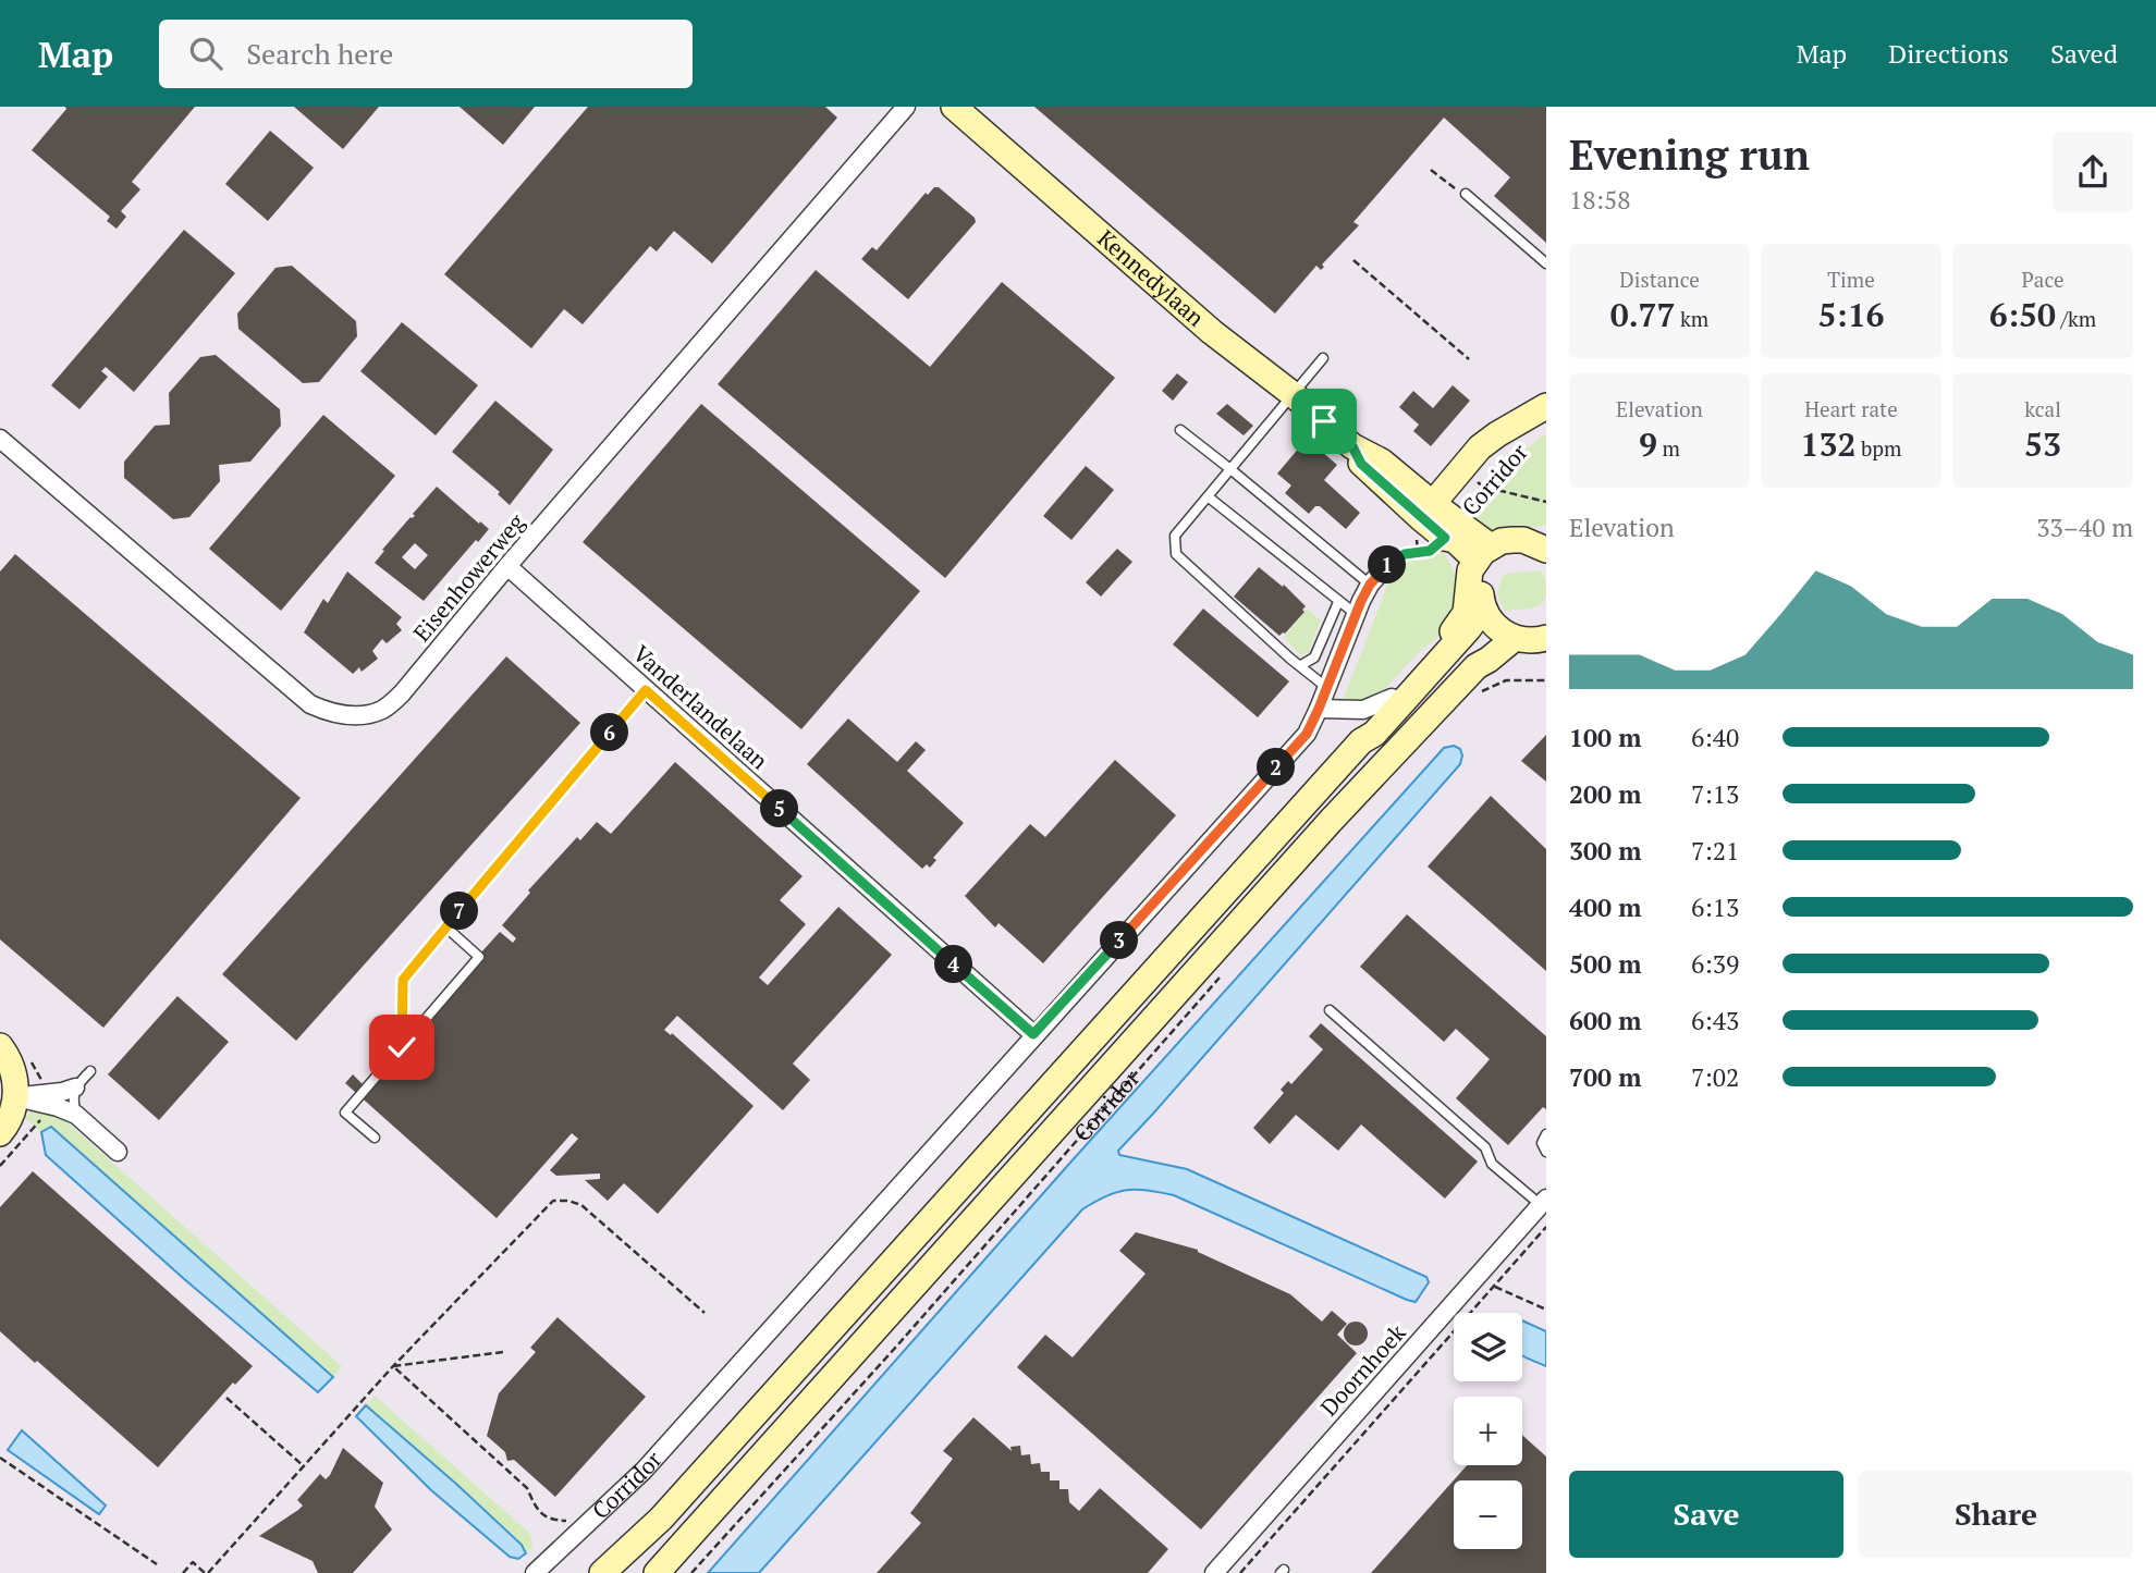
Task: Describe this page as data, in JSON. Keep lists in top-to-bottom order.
{
  "streets": {
    "main road": ["Kennedylaan", "Corridor"],
    "street": ["Eisenhowerweg", "Vanderlandelaan", "Doornhoek"]
  },
  "crossings": [
    ["Kennedylaan", "Corridor"],
    ["Corridor", "Vanderlandelaan"],
    ["Eisenhowerweg", "Vanderlandelaan"]
  ],
  "page": {
    "header": "Map",
    "search": "Search here",
    "nav": ["Map", "Directions", "Saved"],
    "heading": ["Evening run", "18:58"],
    "stats": [
      ["Distance", "0.77 km"],
      ["Time", "5:16"],
      ["Pace", "6:50 /km"],
      ["Elevation", "9 m"],
      ["Heart rate", "132 bpm"],
      ["kcal", "53"]
    ],
    "chart": ["Elevation", "33–40 m"],
    "pins": [
      "1",
      "6",
      "2",
      "5",
      "7",
      "3",
      "4"
    ],
    "list": [
      {
        "name": "100 m",
        "note": "6:40"
      },
      {
        "name": "200 m",
        "note": "7:13"
      },
      {
        "name": "300 m",
        "note": "7:21"
      },
      {
        "name": "400 m",
        "note": "6:13"
      },
      {
        "name": "500 m",
        "note": "6:39"
      },
      {
        "name": "600 m",
        "note": "6:43"
      },
      {
        "name": "700 m",
        "note": "7:02"
      }
    ],
    "map_buttons": ["+", "−"],
    "buttons": ["Save", "Share"]
  }
}
